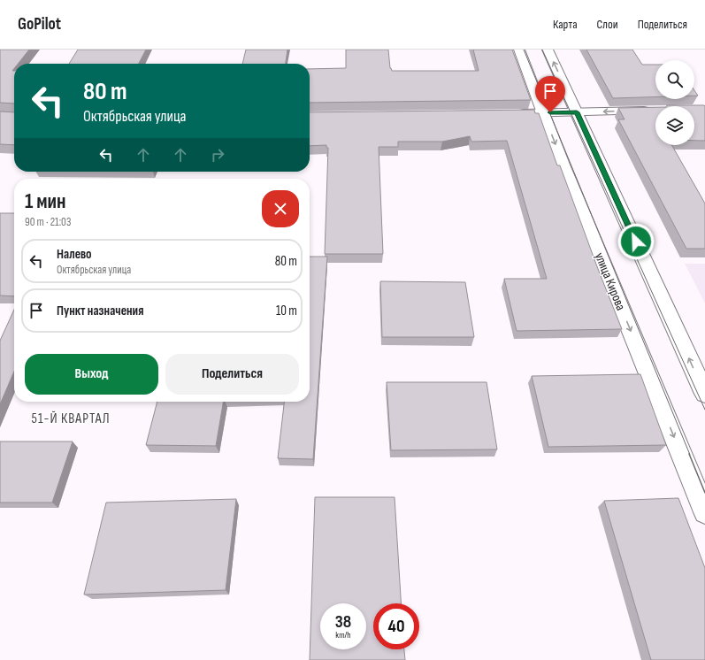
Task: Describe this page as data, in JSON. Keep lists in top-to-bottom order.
{
  "streets": {
    "street": ["улица Кирова"]
  },
  "districts": ["51-Й КВАРТАЛ"],
  "page": {
    "header": "GoPilot",
    "nav": ["Карта", "Слои", "Поделиться"],
    "turn": ["80 m", "Октябрьская улица"],
    "heading": ["1 мин", "90 m · 21:03"],
    "list": [
      {
        "name": "Налево",
        "note": "Октябрьская улица",
        "value": "80 m"
      },
      {
        "name": "Пункт назначения",
        "value": "10 m"
      }
    ],
    "buttons": ["Выход", "Поделиться"],
    "speed": "38 km/h",
    "limit": "40"
  }
}
